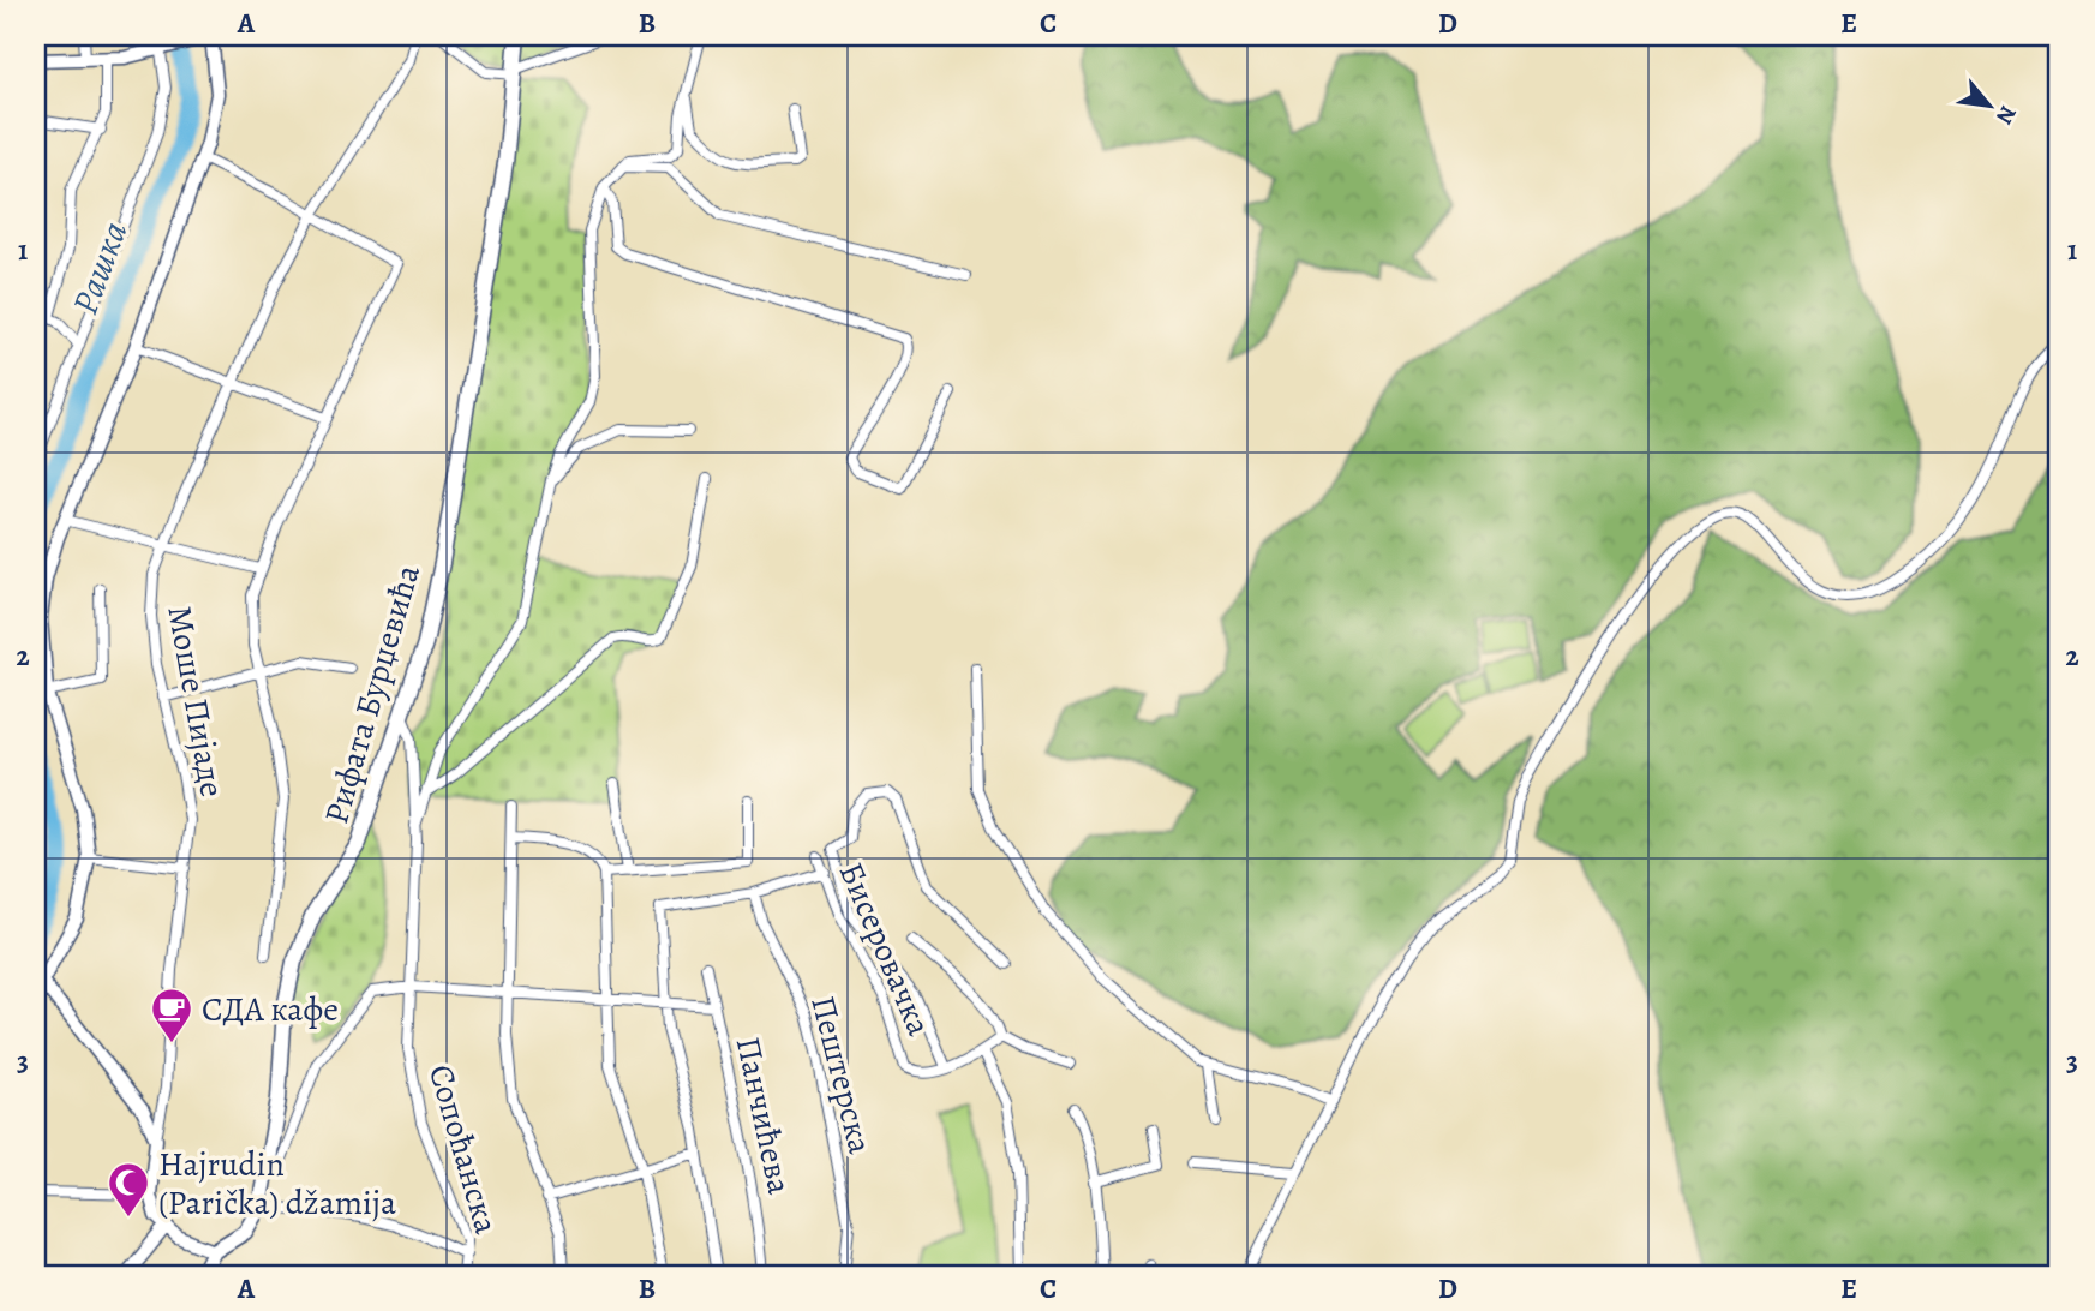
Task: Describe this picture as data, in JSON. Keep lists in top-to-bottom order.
{
  "streets": {
    "main road": ["Рифата Бурџевића"],
    "street": [
      "Моше Пијаде",
      "Бисеровачка",
      "Пештерска",
      "Панчићева",
      "Сопоћанска"
    ]
  },
  "crossings": [
    ["Рифата Бурџевића", "Сопоћанска"]
  ],
  "water": ["Рашка"],
  "places": {
    "cafe": ["СДА кафе"],
    "mosque": ["Hajrudin (Parička) džamija"]
  },
  "north": "bottom right",
  "grid": {
    "columns": [
      "A",
      "B",
      "C",
      "D",
      "E"
    ],
    "rows": ["1", "2", "3"]
  }
}
